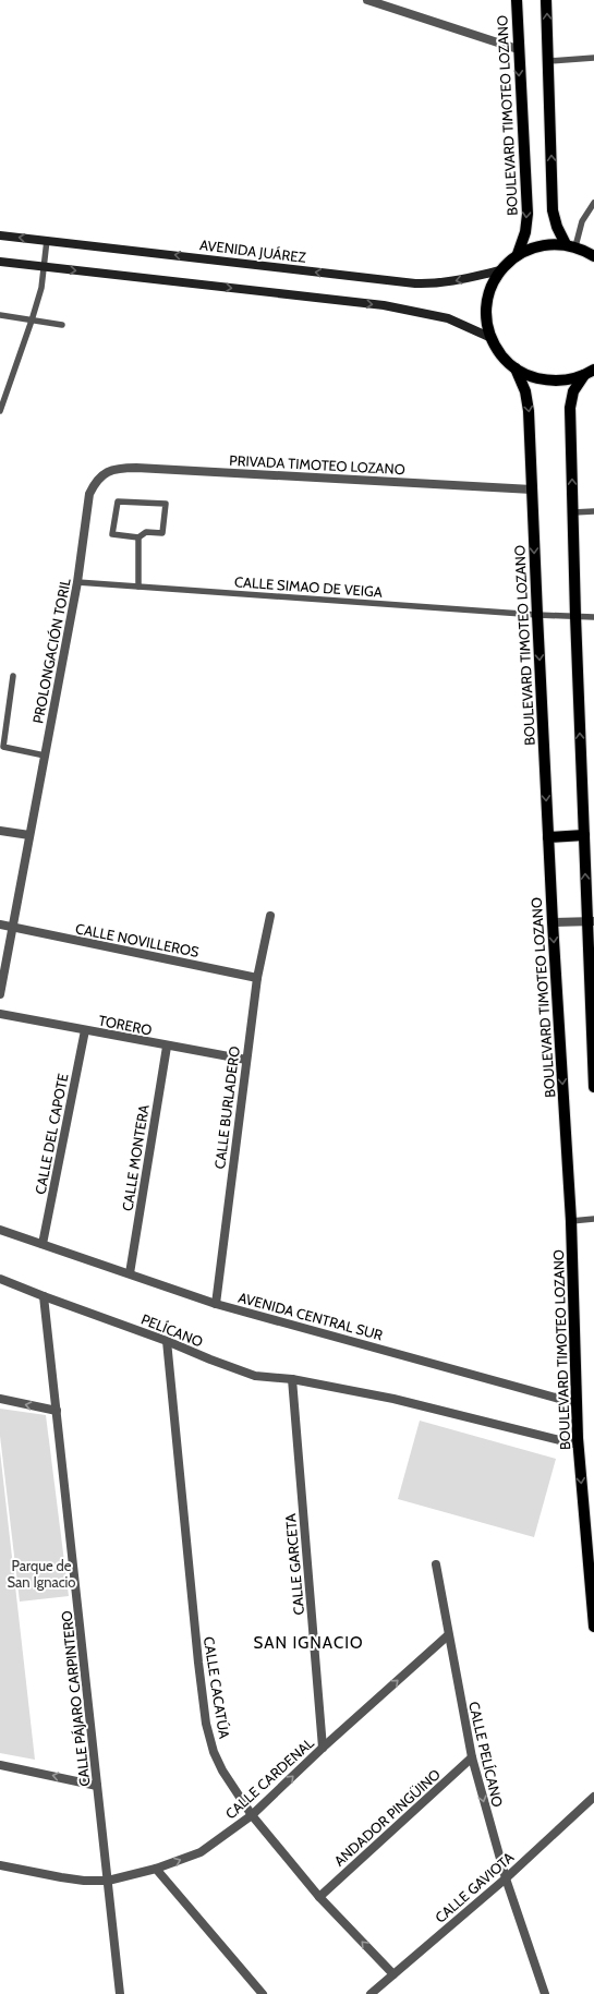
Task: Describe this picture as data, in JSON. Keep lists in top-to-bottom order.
{
  "streets": {
    "main road": ["BOULEVARD TIMOTEO LOZANO", "AVENIDA JUÁREZ"],
    "street": [
      "PRIVADA TIMOTEO LOZANO",
      "PROLONGACIÓN TORIL",
      "CALLE NOVILLEROS",
      "TORERO",
      "CALLE BURLADERO",
      "CALLE DEL CAPOTE",
      "CALLE MONTERA",
      "AVENIDA CENTRAL SUR",
      "PELÍCANO",
      "CALLE GARCETA",
      "CALLE CACATÚA",
      "CALLE PÁJARO CARPINTERO",
      "CALLE PELÍCANO",
      "CALLE CARDENAL",
      "ANDADOR PINGÜINO",
      "CALLE GAVIOTA"
    ],
    "lane": ["CALLE SIMAO DE VEIGA"]
  },
  "crossings": [
    ["BOULEVARD TIMOTEO LOZANO", "PRIVADA TIMOTEO LOZANO"],
    ["BOULEVARD TIMOTEO LOZANO", "CALLE SIMAO DE VEIGA"],
    ["BOULEVARD TIMOTEO LOZANO", "AVENIDA CENTRAL SUR"],
    ["BOULEVARD TIMOTEO LOZANO", "PELÍCANO"],
    ["PRIVADA TIMOTEO LOZANO", "PROLONGACIÓN TORIL"],
    ["CALLE SIMAO DE VEIGA", "PROLONGACIÓN TORIL"],
    ["PROLONGACIÓN TORIL", "CALLE NOVILLEROS"],
    ["CALLE NOVILLEROS", "CALLE BURLADERO"],
    ["TORERO", "CALLE BURLADERO"],
    ["TORERO", "CALLE DEL CAPOTE"],
    ["TORERO", "CALLE MONTERA"],
    ["CALLE BURLADERO", "AVENIDA CENTRAL SUR"],
    ["CALLE DEL CAPOTE", "AVENIDA CENTRAL SUR"],
    ["CALLE MONTERA", "AVENIDA CENTRAL SUR"],
    ["PELÍCANO", "CALLE GARCETA"],
    ["PELÍCANO", "CALLE CACATÚA"],
    ["PELÍCANO", "CALLE PÁJARO CARPINTERO"],
    ["CALLE GARCETA", "CALLE CARDENAL"],
    ["CALLE CACATÚA", "CALLE CARDENAL"],
    ["CALLE CACATÚA", "ANDADOR PINGÜINO"],
    ["CALLE CACATÚA", "CALLE GAVIOTA"],
    ["CALLE PÁJARO CARPINTERO", "CALLE CARDENAL"],
    ["CALLE PELÍCANO", "CALLE CARDENAL"],
    ["CALLE PELÍCANO", "ANDADOR PINGÜINO"],
    ["CALLE PELÍCANO", "CALLE GAVIOTA"]
  ],
  "one_way": ["CALLE CARDENAL"],
  "districts": ["SAN IGNACIO"],
  "parks": ["Parque de San Ignacio"]
}
